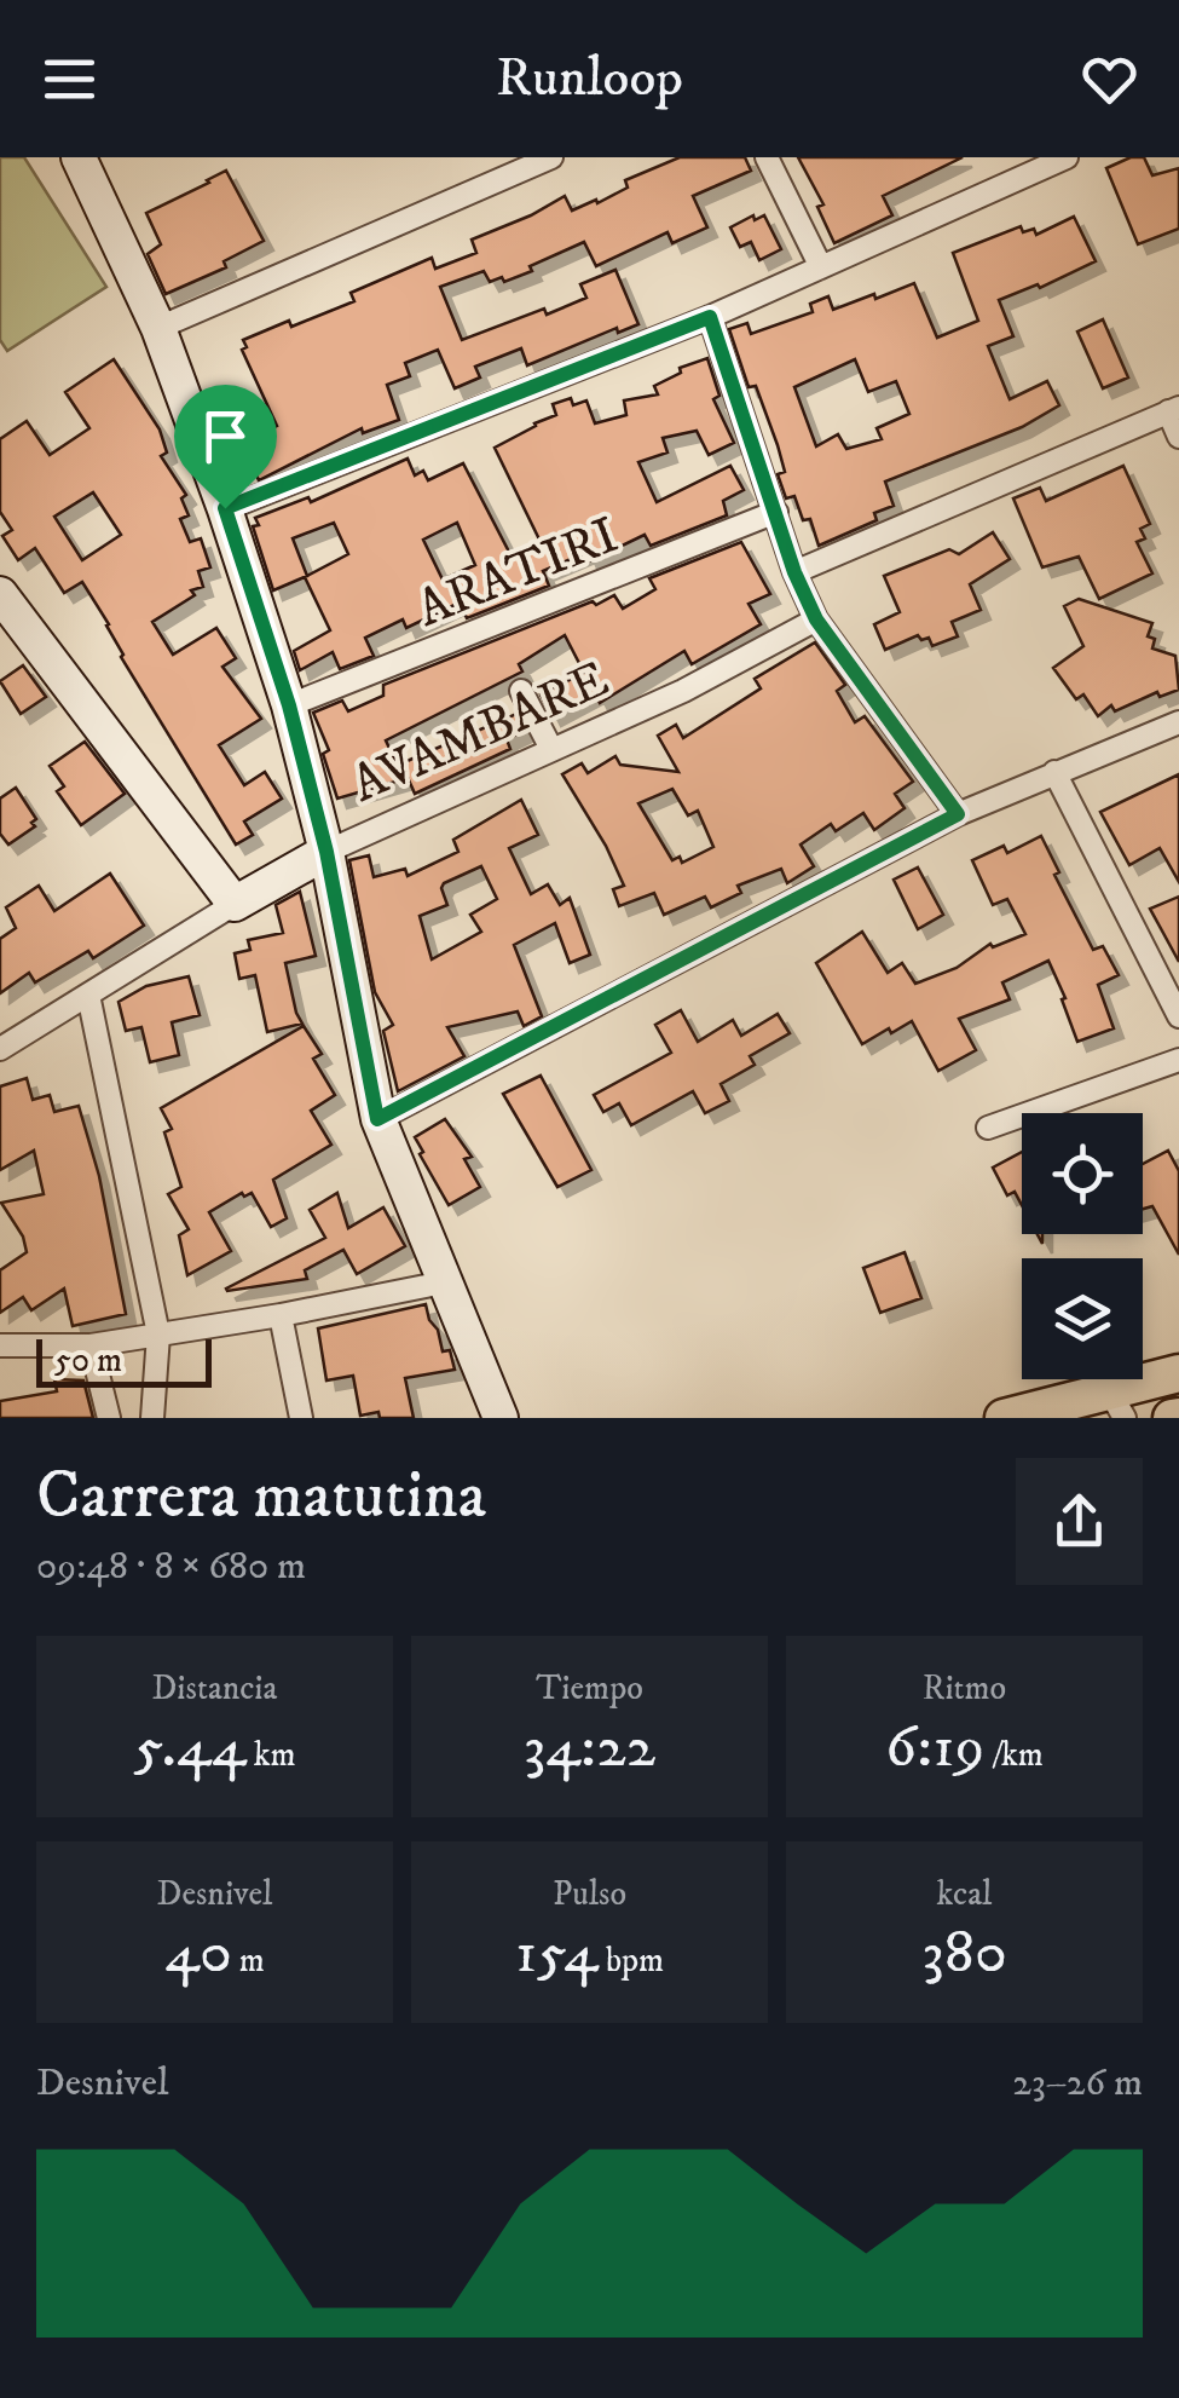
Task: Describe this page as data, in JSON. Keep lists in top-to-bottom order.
{
  "streets": {
    "main road": ["AVAMBARE"],
    "street": ["ARATIRI"]
  },
  "scale_bar": "50 m",
  "page": {
    "header": "Runloop",
    "scale": "50 m",
    "heading": ["Carrera matutina", "09:48 · 8 × 680 m"],
    "stats": [
      ["Distancia", "5.44 km"],
      ["Tiempo", "34:22"],
      ["Ritmo", "6:19 /km"],
      ["Desnivel", "40 m"],
      ["Pulso", "154 bpm"],
      ["kcal", "380"]
    ],
    "chart": ["Desnivel", "23–26 m"]
  }
}
